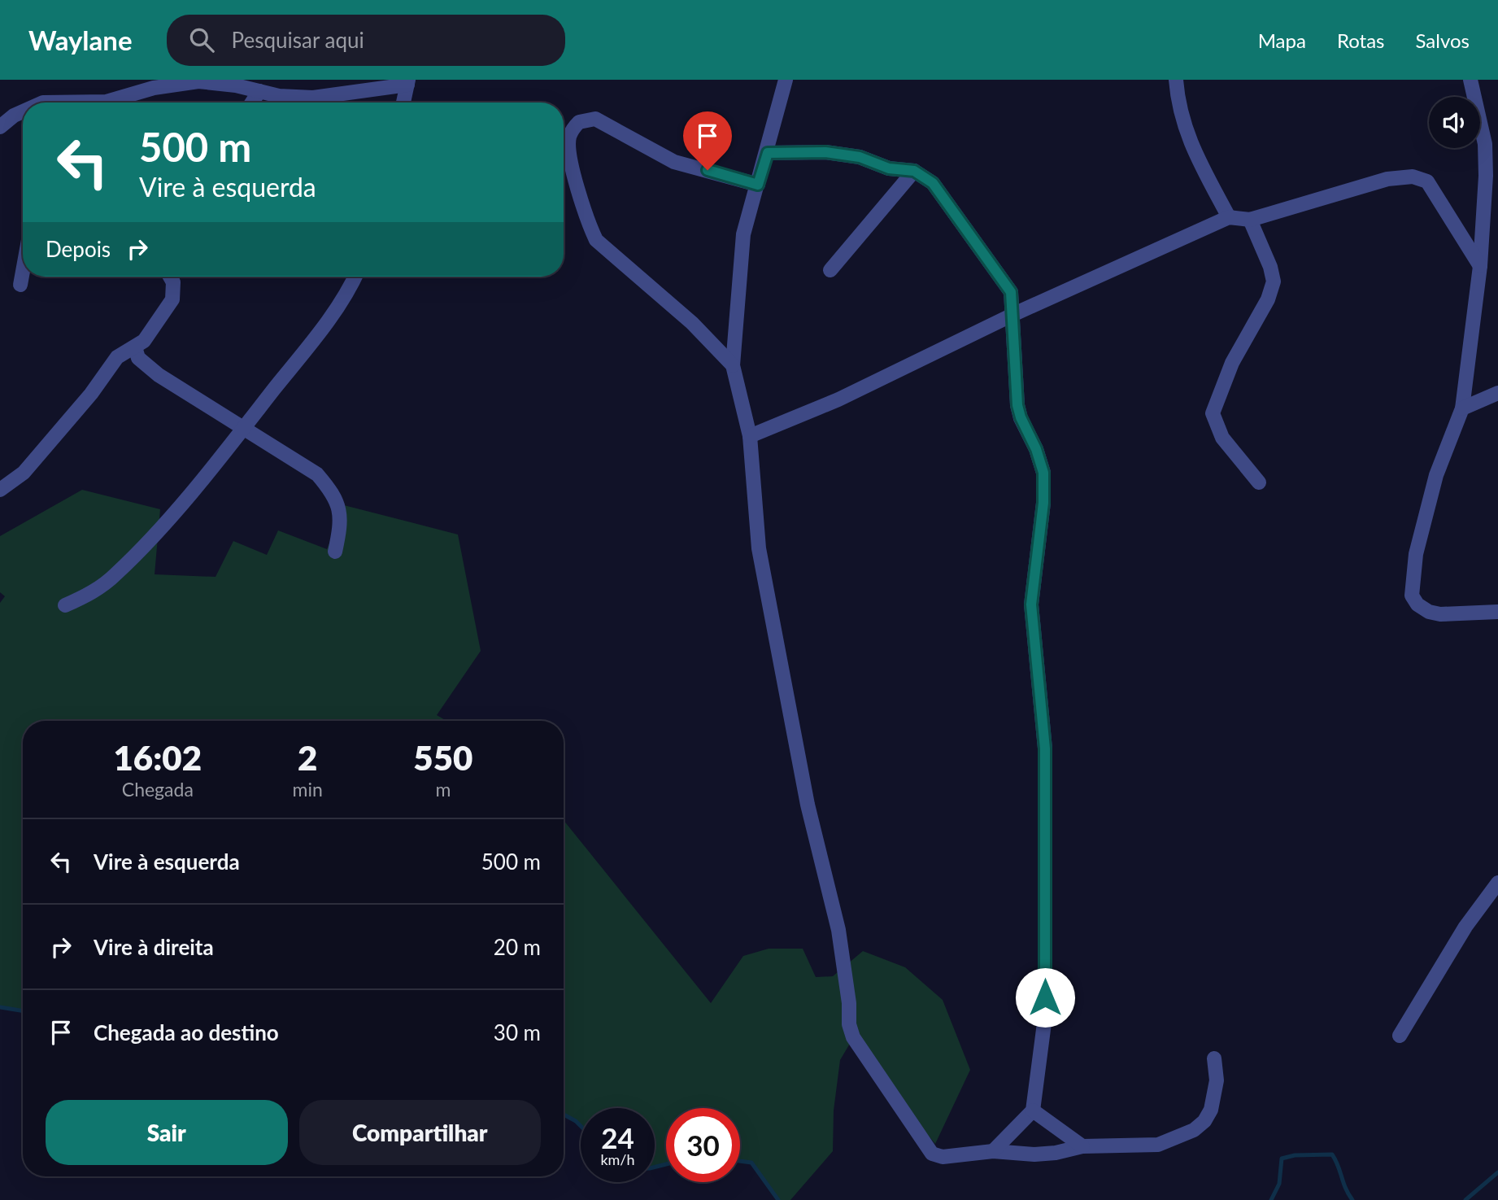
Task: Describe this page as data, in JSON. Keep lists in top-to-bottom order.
{
  "page": {
    "header": "Waylane",
    "search": "Pesquisar aqui",
    "nav": ["Mapa", "Rotas", "Salvos"],
    "turn": ["500 m", "Vire à esquerda"],
    "then": "Depois",
    "eta": [
      "16:02",
      "Chegada",
      "2",
      "min",
      "550",
      "m"
    ],
    "list": [
      {
        "name": "Vire à esquerda",
        "value": "500 m"
      },
      {
        "name": "Vire à direita",
        "value": "20 m"
      },
      {
        "name": "Chegada ao destino",
        "value": "30 m"
      }
    ],
    "buttons": ["Sair", "Compartilhar"],
    "speed": "24 km/h",
    "limit": "30"
  }
}
